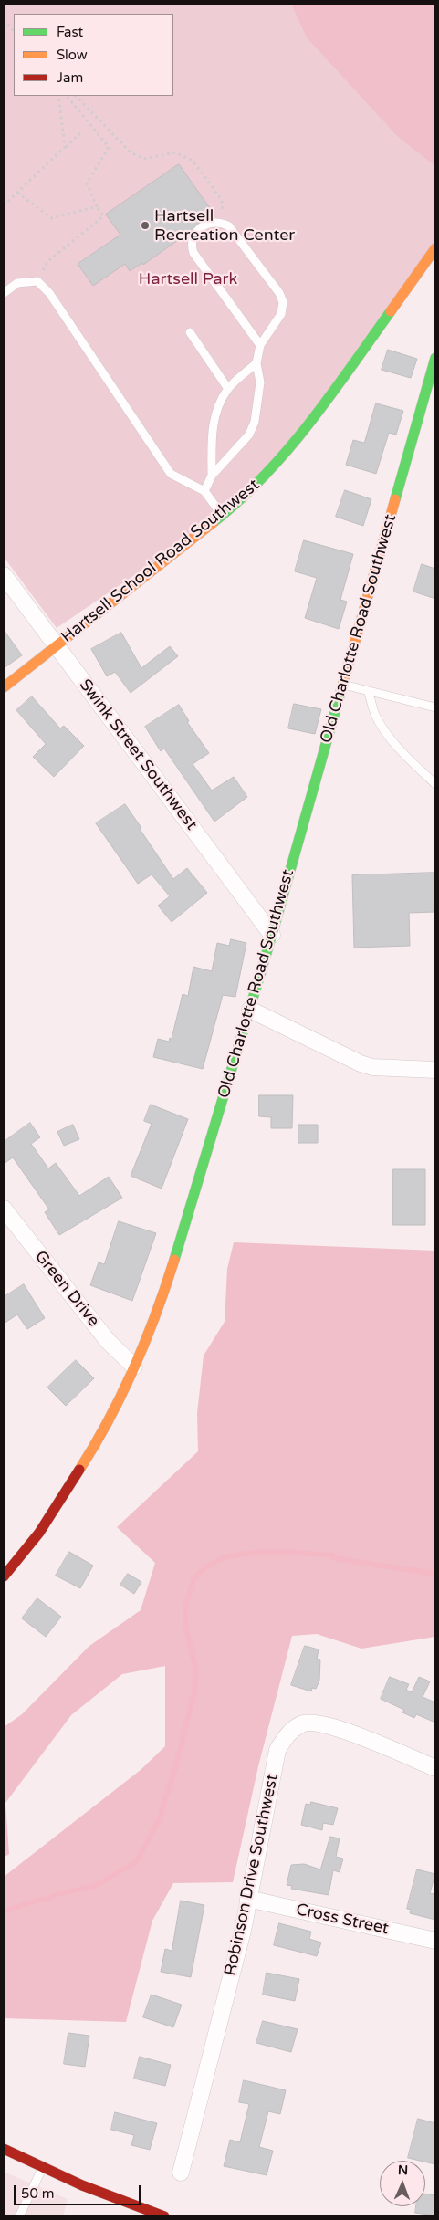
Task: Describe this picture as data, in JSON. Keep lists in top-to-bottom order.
{
  "streets": {
    "main road": ["Hartsell School Road Southwest", "Old Charlotte Road Southwest"],
    "street": [
      "Swink Street Southwest",
      "Green Drive",
      "Robinson Drive Southwest",
      "Cross Street"
    ]
  },
  "crossings": [
    ["Hartsell School Road Southwest", "Swink Street Southwest"],
    ["Old Charlotte Road Southwest", "Swink Street Southwest"],
    ["Old Charlotte Road Southwest", "Green Drive"],
    ["Robinson Drive Southwest", "Cross Street"]
  ],
  "parks": ["Hartsell Park"],
  "places": ["Hartsell Recreation Center"],
  "legend": ["Fast", "Slow", "Jam"],
  "scale_bar": "50 m",
  "north": "top"
}
